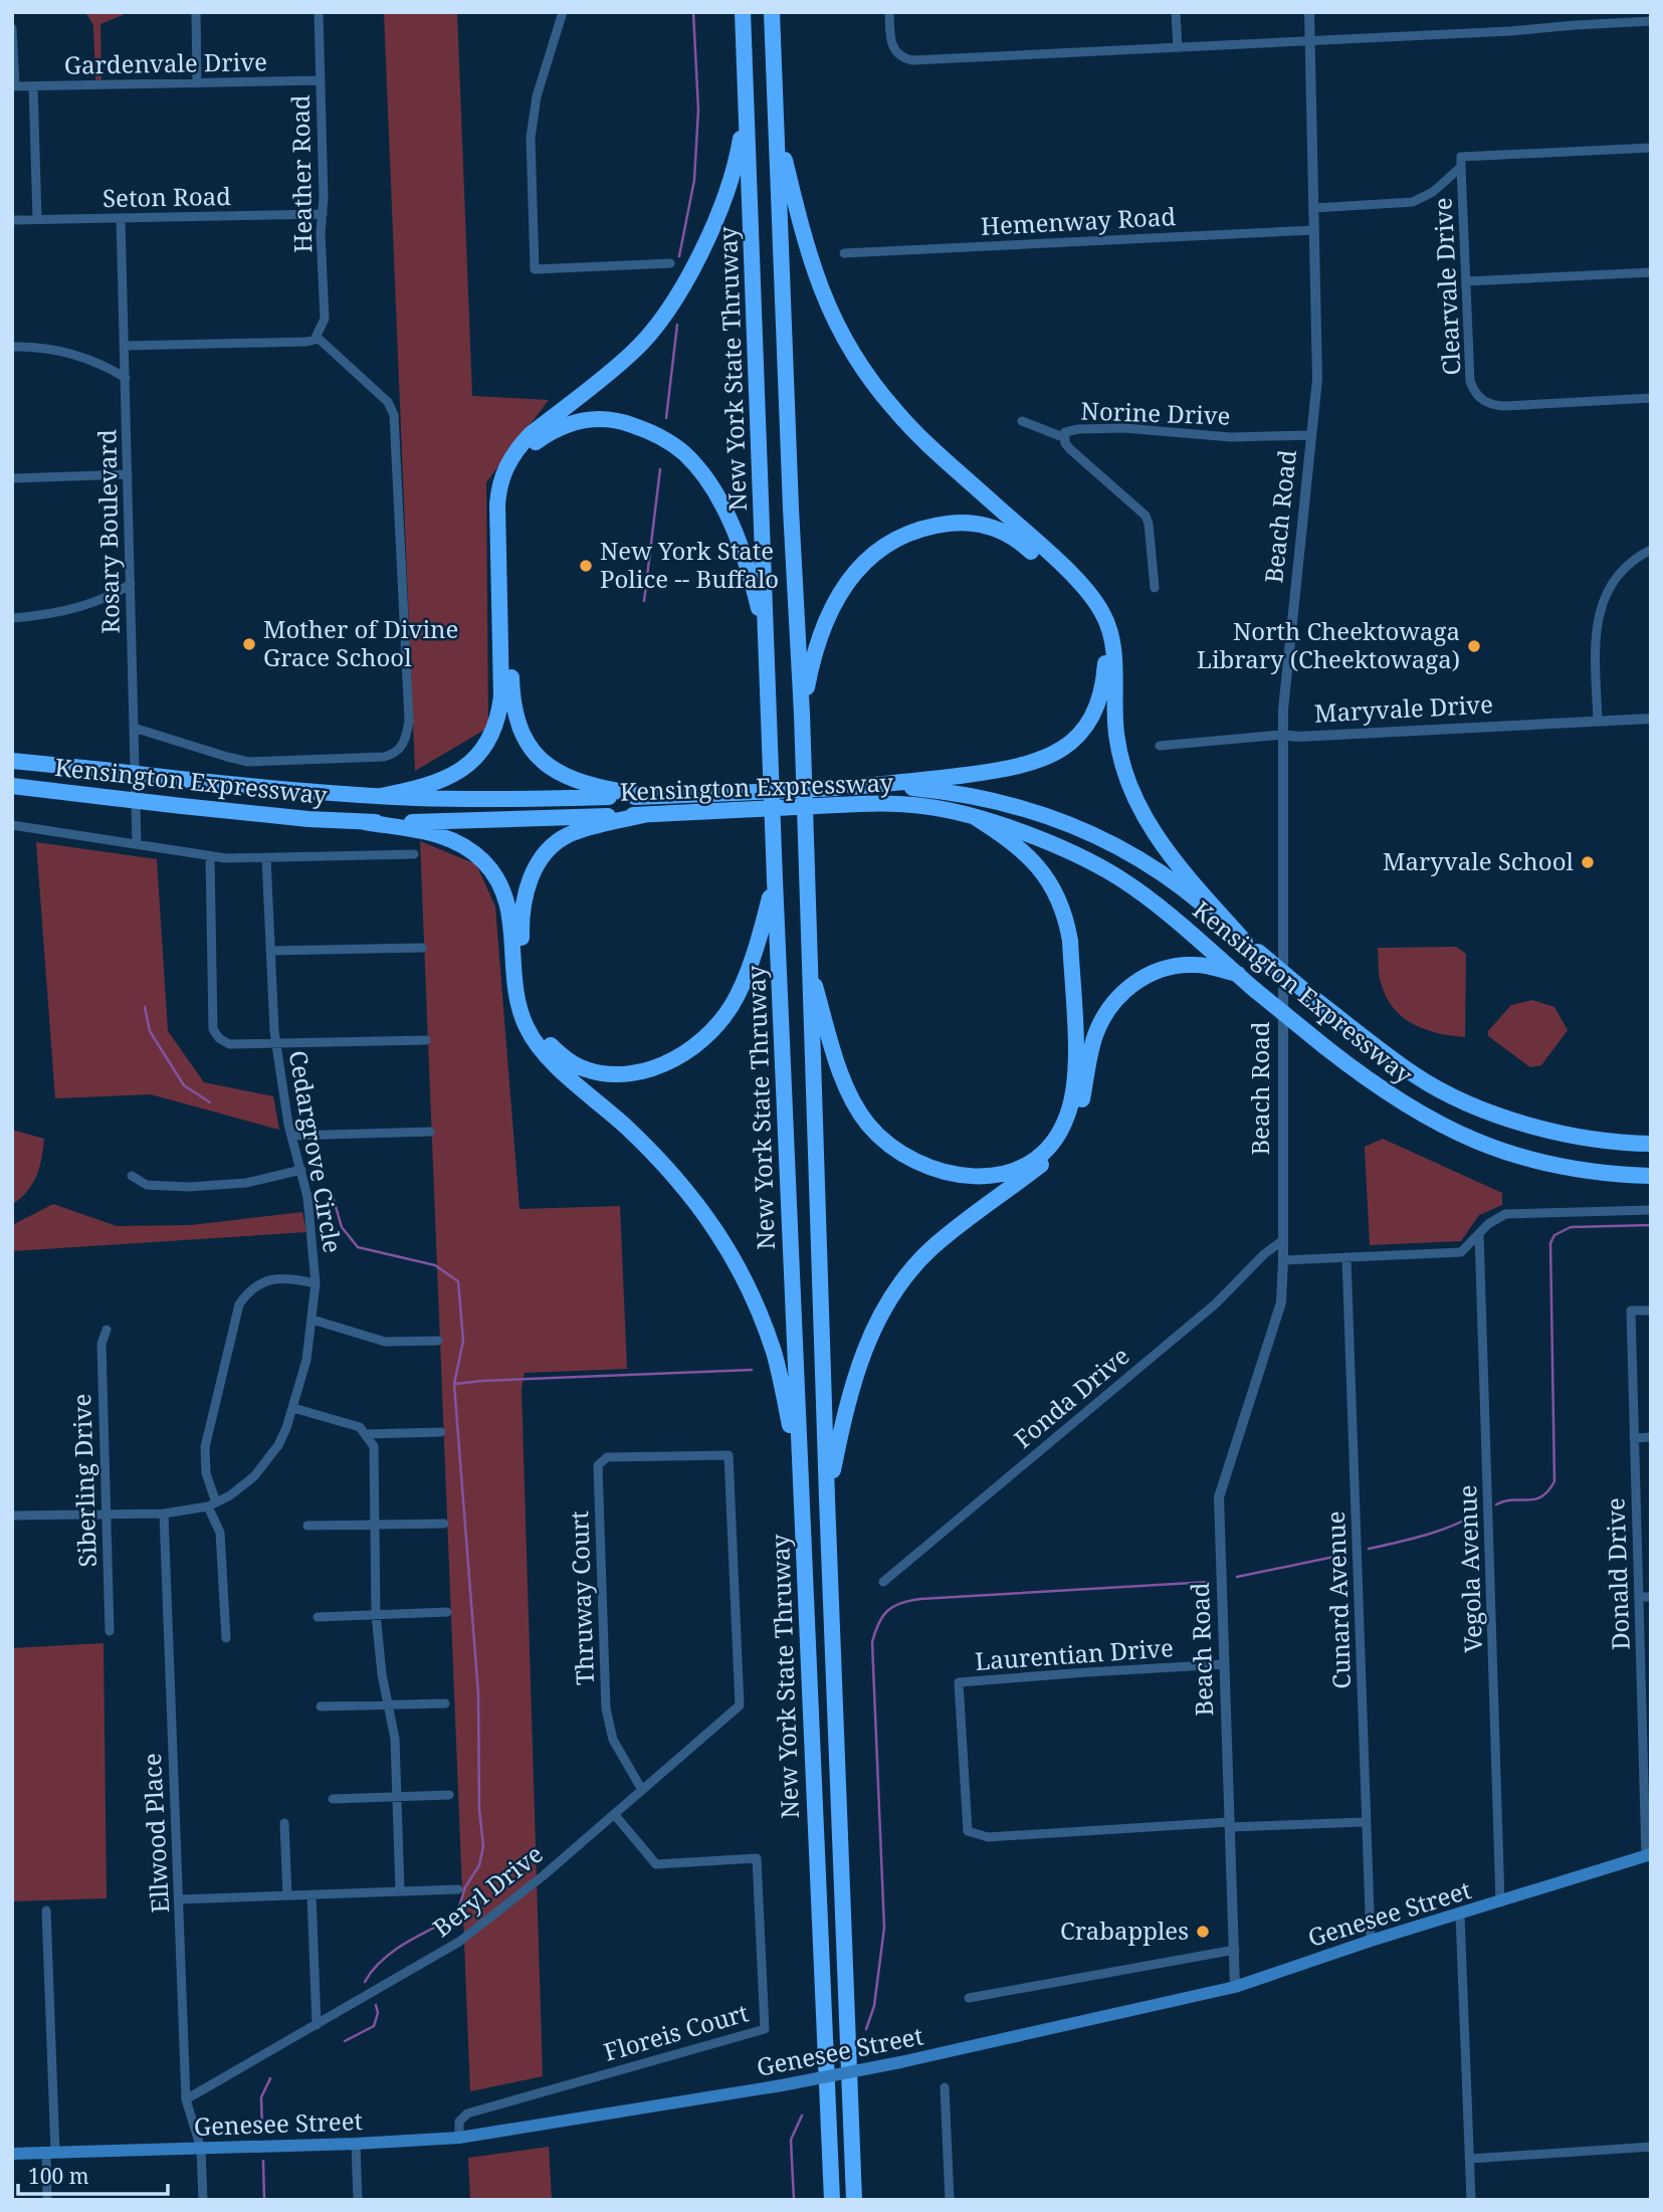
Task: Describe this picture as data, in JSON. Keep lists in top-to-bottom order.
{
  "streets": {
    "highway": ["New York State Thruway", "Kensington Expressway"],
    "main road": ["Genesee Street"],
    "street": [
      "Gardenvale Drive",
      "Heather Road",
      "Seton Road",
      "Hemenway Road",
      "Clearvale Drive",
      "Norine Drive",
      "Beach Road",
      "Rosary Boulevard",
      "Maryvale Drive",
      "Cedargrove Circle",
      "Fonda Drive",
      "Siberling Drive",
      "Vegola Avenue",
      "Donald Drive",
      "Thruway Court",
      "Cunard Avenue",
      "Laurentian Drive",
      "Ellwood Place",
      "Beryl Drive",
      "Floreis Court"
    ]
  },
  "crossings": [
    ["Gardenvale Drive", "Heather Road"],
    ["Heather Road", "Seton Road"],
    ["Seton Road", "Rosary Boulevard"],
    ["Hemenway Road", "Beach Road"],
    ["Norine Drive", "Beach Road"],
    ["Beach Road", "Maryvale Drive"],
    ["Beach Road", "Fonda Drive"],
    ["Beach Road", "Laurentian Drive"],
    ["Beach Road", "Genesee Street"],
    ["Cedargrove Circle", "Siberling Drive"],
    ["Cedargrove Circle", "Ellwood Place"],
    ["Vegola Avenue", "Genesee Street"],
    ["Donald Drive", "Genesee Street"],
    ["Thruway Court", "Beryl Drive"],
    ["Cunard Avenue", "Genesee Street"],
    ["Ellwood Place", "Beryl Drive"],
    ["Ellwood Place", "Genesee Street"],
    ["Beryl Drive", "Floreis Court"],
    ["Genesee Street", "Floreis Court"]
  ],
  "places": [
    "New York State Police -- Buffalo",
    "Mother of Divine Grace School",
    "North Cheektowaga Library (Cheektowaga)",
    "Maryvale School",
    "Crabapples"
  ],
  "scale_bar": "100 m"
}
